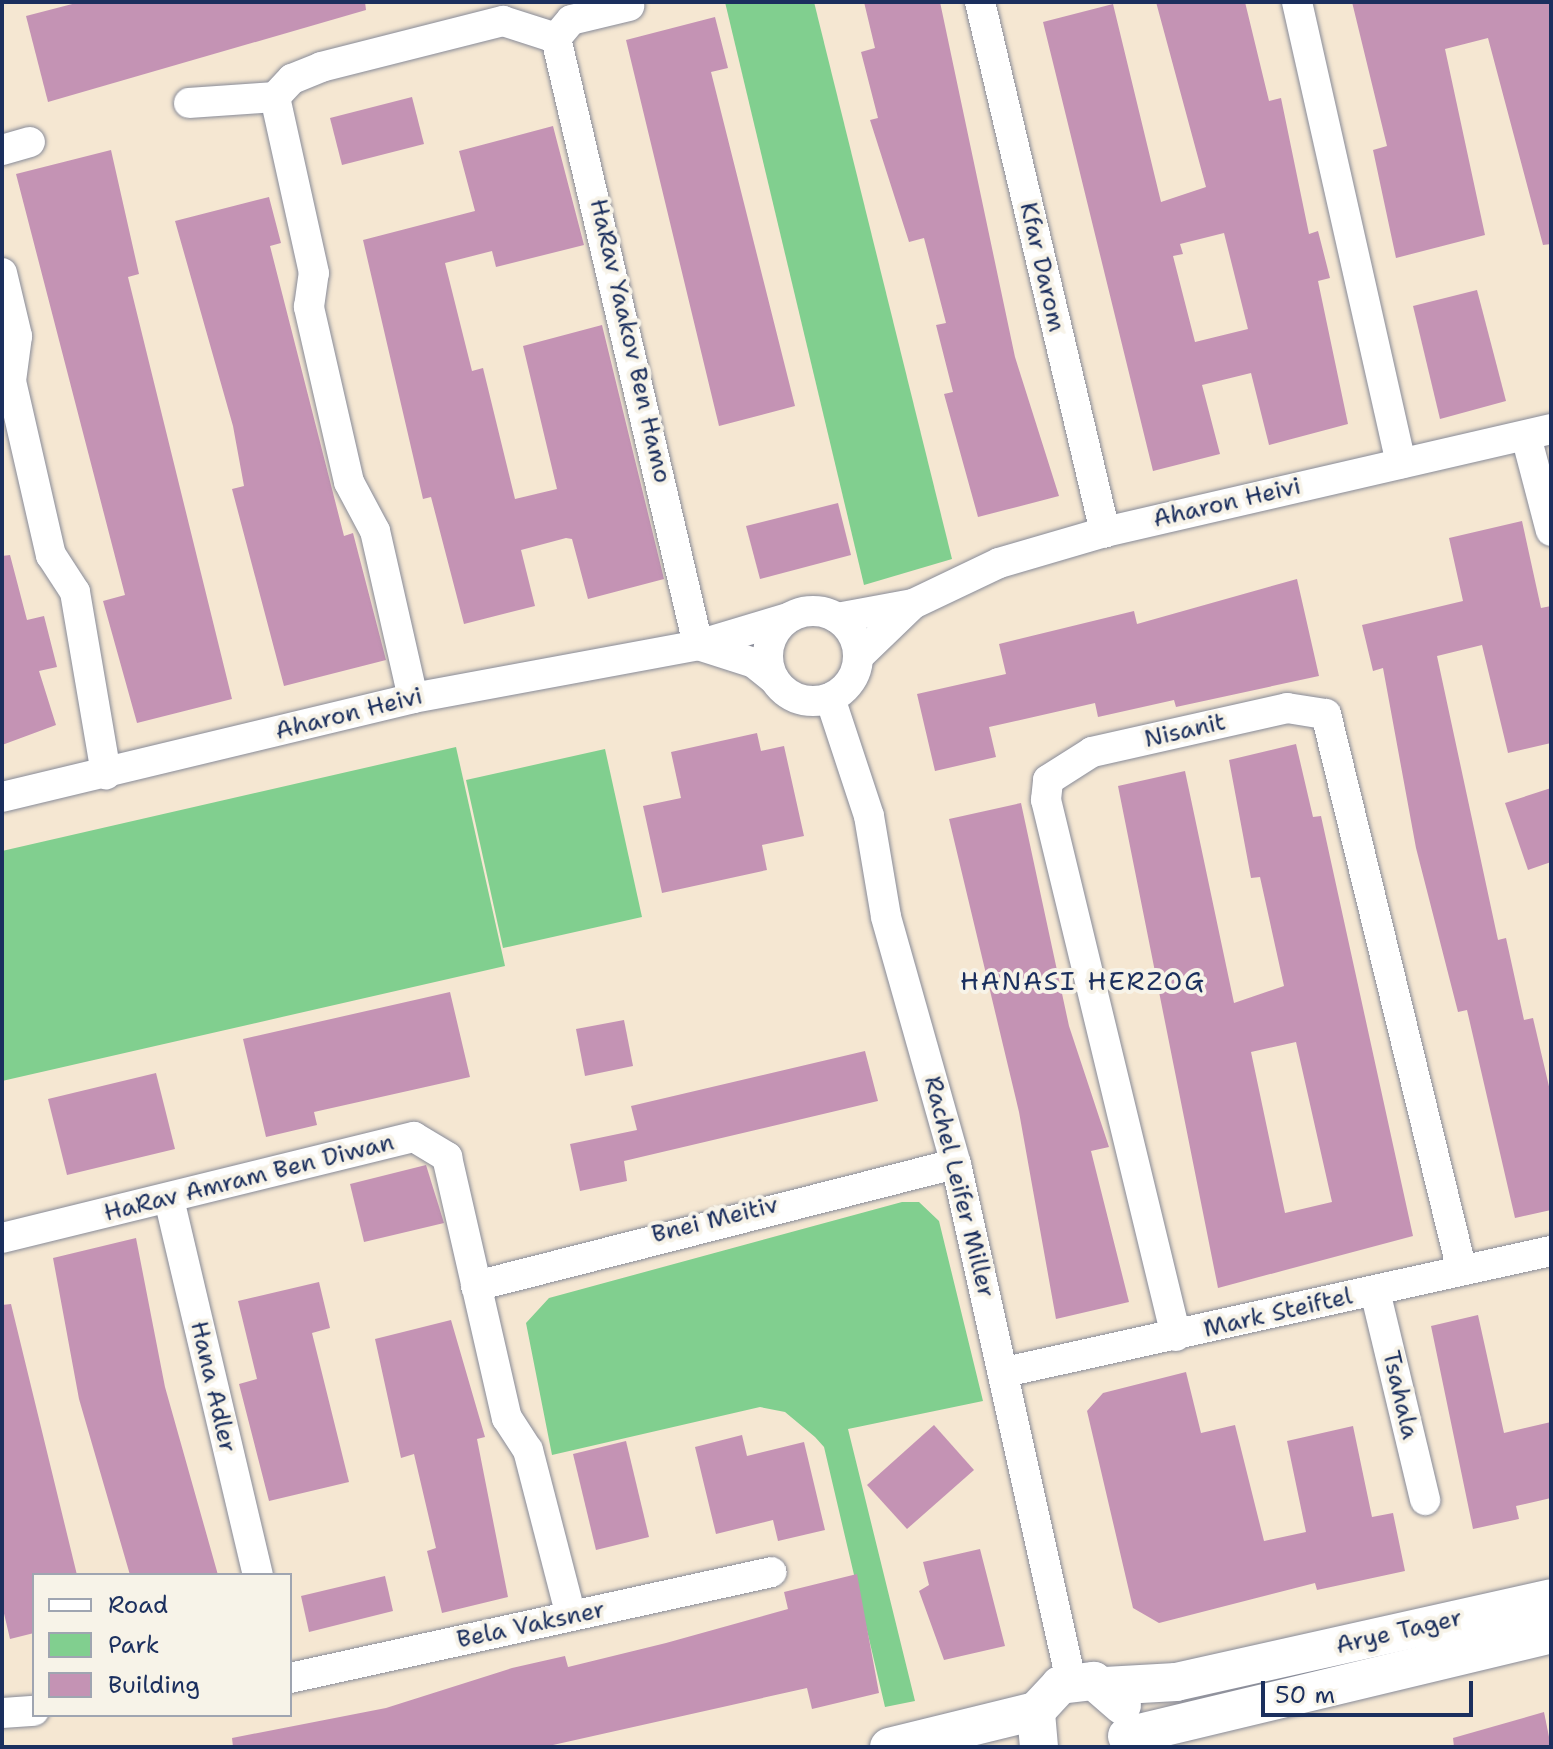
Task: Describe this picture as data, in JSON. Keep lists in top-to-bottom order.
{
  "streets": {
    "street": [
      "Kfar Darom",
      "HaRav Yaakov Ben Hamo",
      "Aharon Heivi",
      "Nisanit",
      "HaRav Amram Ben Diwan",
      "Rachel Leifer Miller",
      "Bnei Meitiv",
      "Mark Steiftel",
      "Hana Adler",
      "Tsahala",
      "Bela Vaksner",
      "Arye Tager"
    ]
  },
  "crossings": [
    ["Kfar Darom", "Aharon Heivi"],
    ["HaRav Yaakov Ben Hamo", "Aharon Heivi"],
    ["Aharon Heivi", "Rachel Leifer Miller"],
    ["Nisanit", "Mark Steiftel"],
    ["HaRav Amram Ben Diwan", "Bnei Meitiv"],
    ["HaRav Amram Ben Diwan", "Hana Adler"],
    ["HaRav Amram Ben Diwan", "Bela Vaksner"],
    ["Rachel Leifer Miller", "Bnei Meitiv"],
    ["Rachel Leifer Miller", "Mark Steiftel"],
    ["Rachel Leifer Miller", "Arye Tager"],
    ["Mark Steiftel", "Tsahala"]
  ],
  "districts": ["HANASI HERZOG"],
  "legend": ["Road", "Park", "Building"],
  "scale_bar": "50 m"
}
